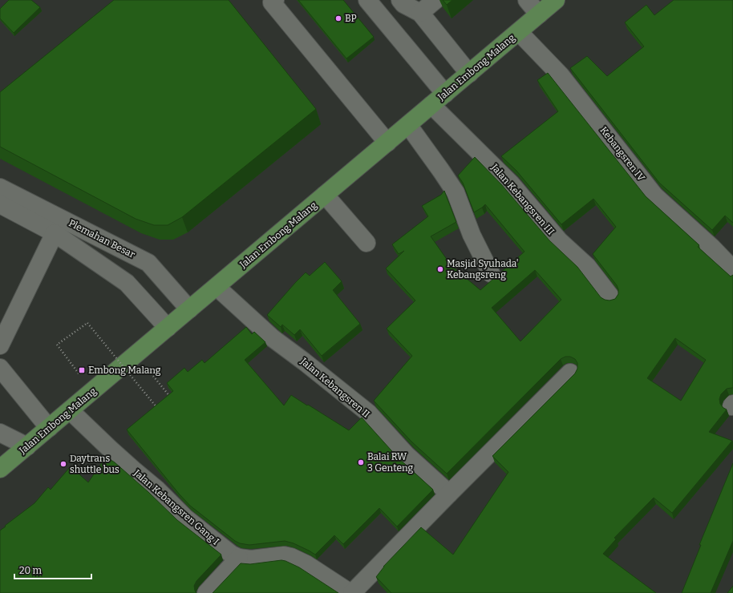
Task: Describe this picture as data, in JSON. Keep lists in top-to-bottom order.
{
  "streets": {
    "main road": ["Jalan Embong Malang"],
    "street": [
      "Kebangsren IV",
      "Jalan Kebangsren III",
      "Plemahan Besar",
      "Jalan Kebangsren II",
      "Jalan Kebangsren Gang I"
    ]
  },
  "crossings": [
    ["Jalan Embong Malang", "Kebangsren IV"],
    ["Jalan Embong Malang", "Jalan Kebangsren III"],
    ["Jalan Embong Malang", "Plemahan Besar"],
    ["Jalan Embong Malang", "Jalan Kebangsren II"],
    ["Jalan Embong Malang", "Jalan Kebangsren Gang I"]
  ],
  "places": {
    "other": [
      "BP",
      "Masjid Syuhada' Kebangsreng",
      "Balai RW 3 Genteng",
      "Daytrans shuttle bus"
    ],
    "transit": ["Embong Malang"]
  },
  "scale_bar": "20 m"
}
